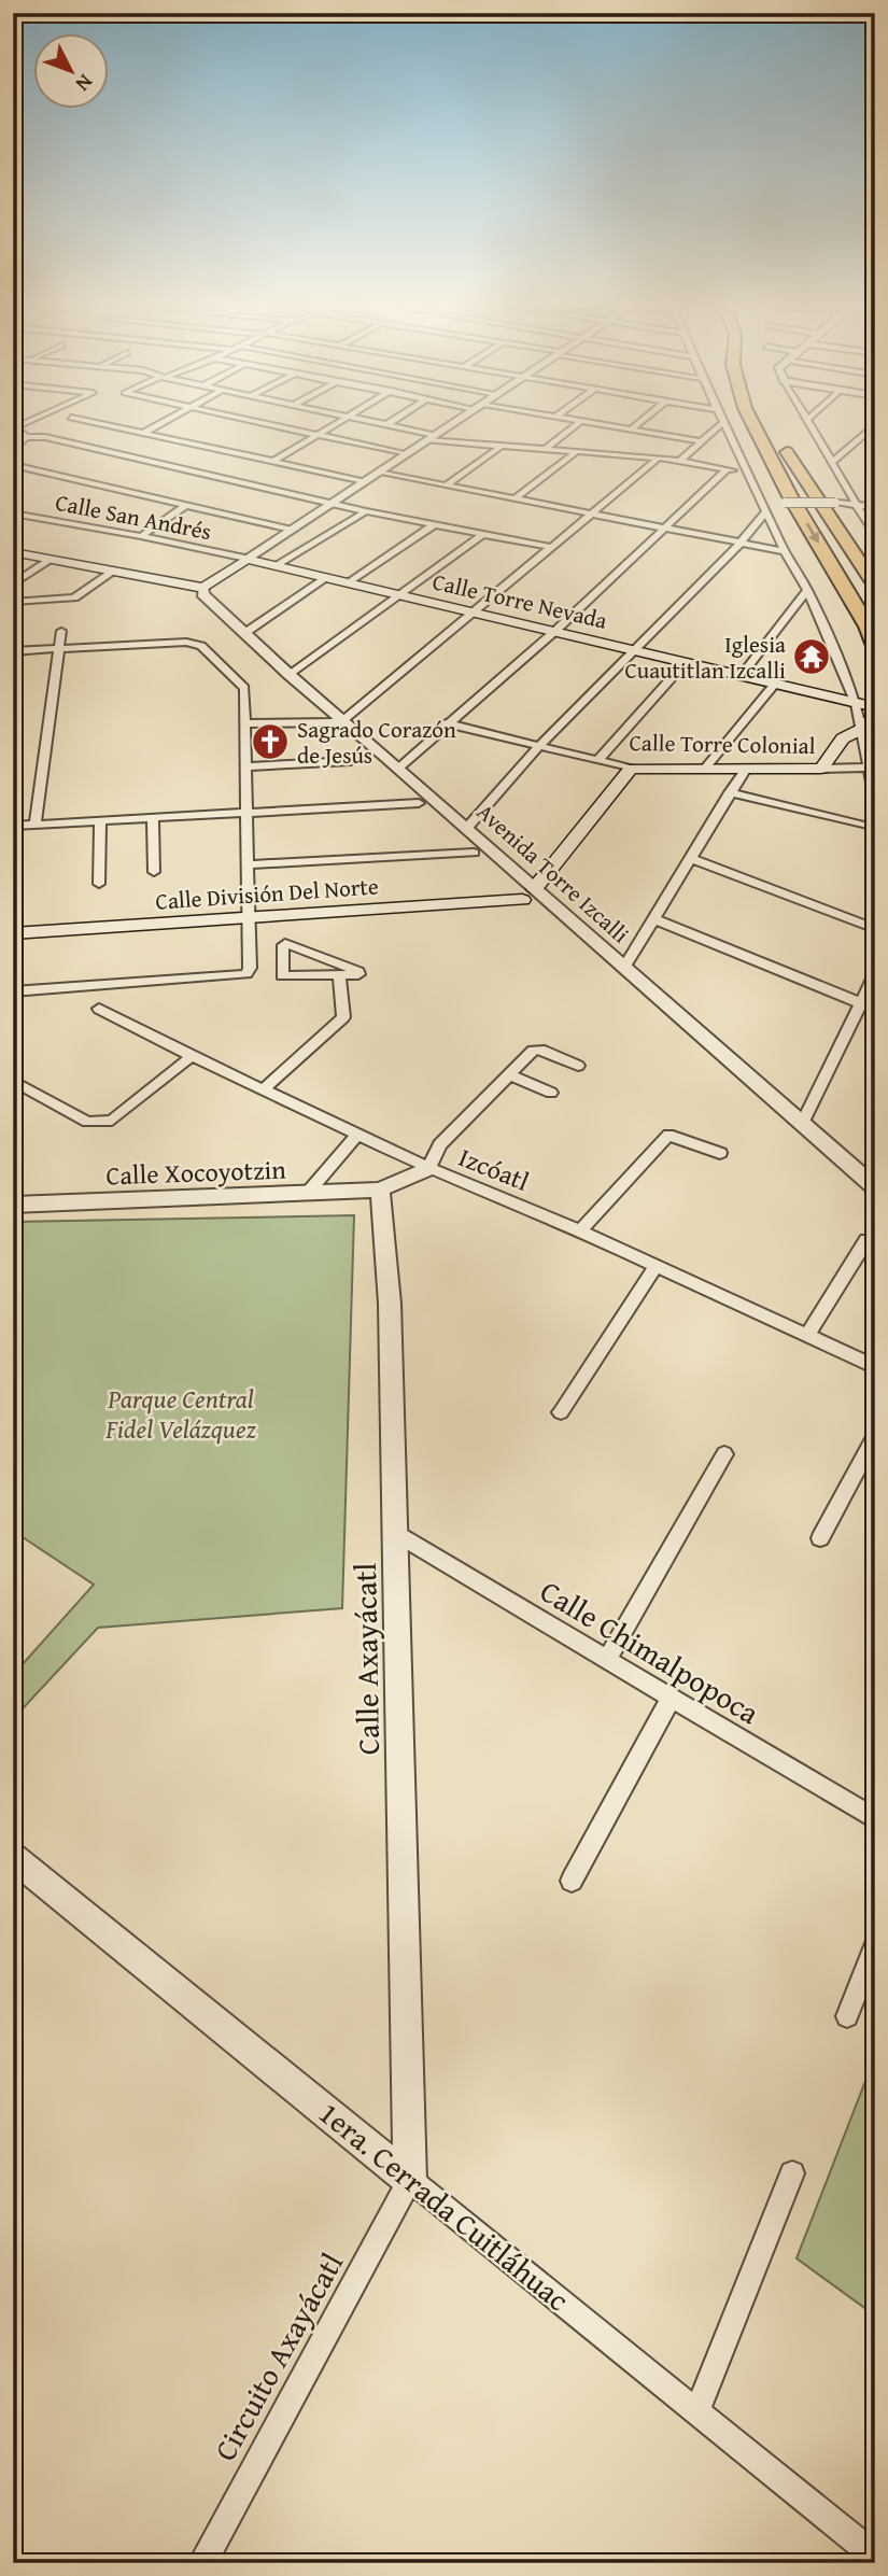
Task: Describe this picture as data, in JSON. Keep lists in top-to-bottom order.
{
  "streets": {
    "main road": ["Calle Torre Nevada", "Calle Torre Colonial", "Calle División Del Norte"],
    "street": [
      "Calle San Andrés",
      "Avenida Torre Izcalli",
      "Izcóatl",
      "Calle Xocoyotzin",
      "Calle Chimalpopoca",
      "Calle Axayácatl",
      "1era. Cerrada Cuitláhuac",
      "Circuito Axayácatl"
    ]
  },
  "crossings": [
    ["Calle San Andrés", "Calle Torre Nevada"],
    ["Avenida Torre Izcalli", "Calle División Del Norte"],
    ["Calle Xocoyotzin", "Calle Axayácatl"],
    ["Calle Chimalpopoca", "Calle Axayácatl"],
    ["Calle Axayácatl", "1era. Cerrada Cuitláhuac"],
    ["Calle Axayácatl", "Circuito Axayácatl"],
    ["1era. Cerrada Cuitláhuac", "Circuito Axayácatl"]
  ],
  "parks": ["Parque Central Fidel Velázquez"],
  "places": {
    "temple": ["Iglesia Cuautitlan Izcalli"],
    "church": ["Sagrado Corazón de Jesús"]
  },
  "north": "bottom right"
}
